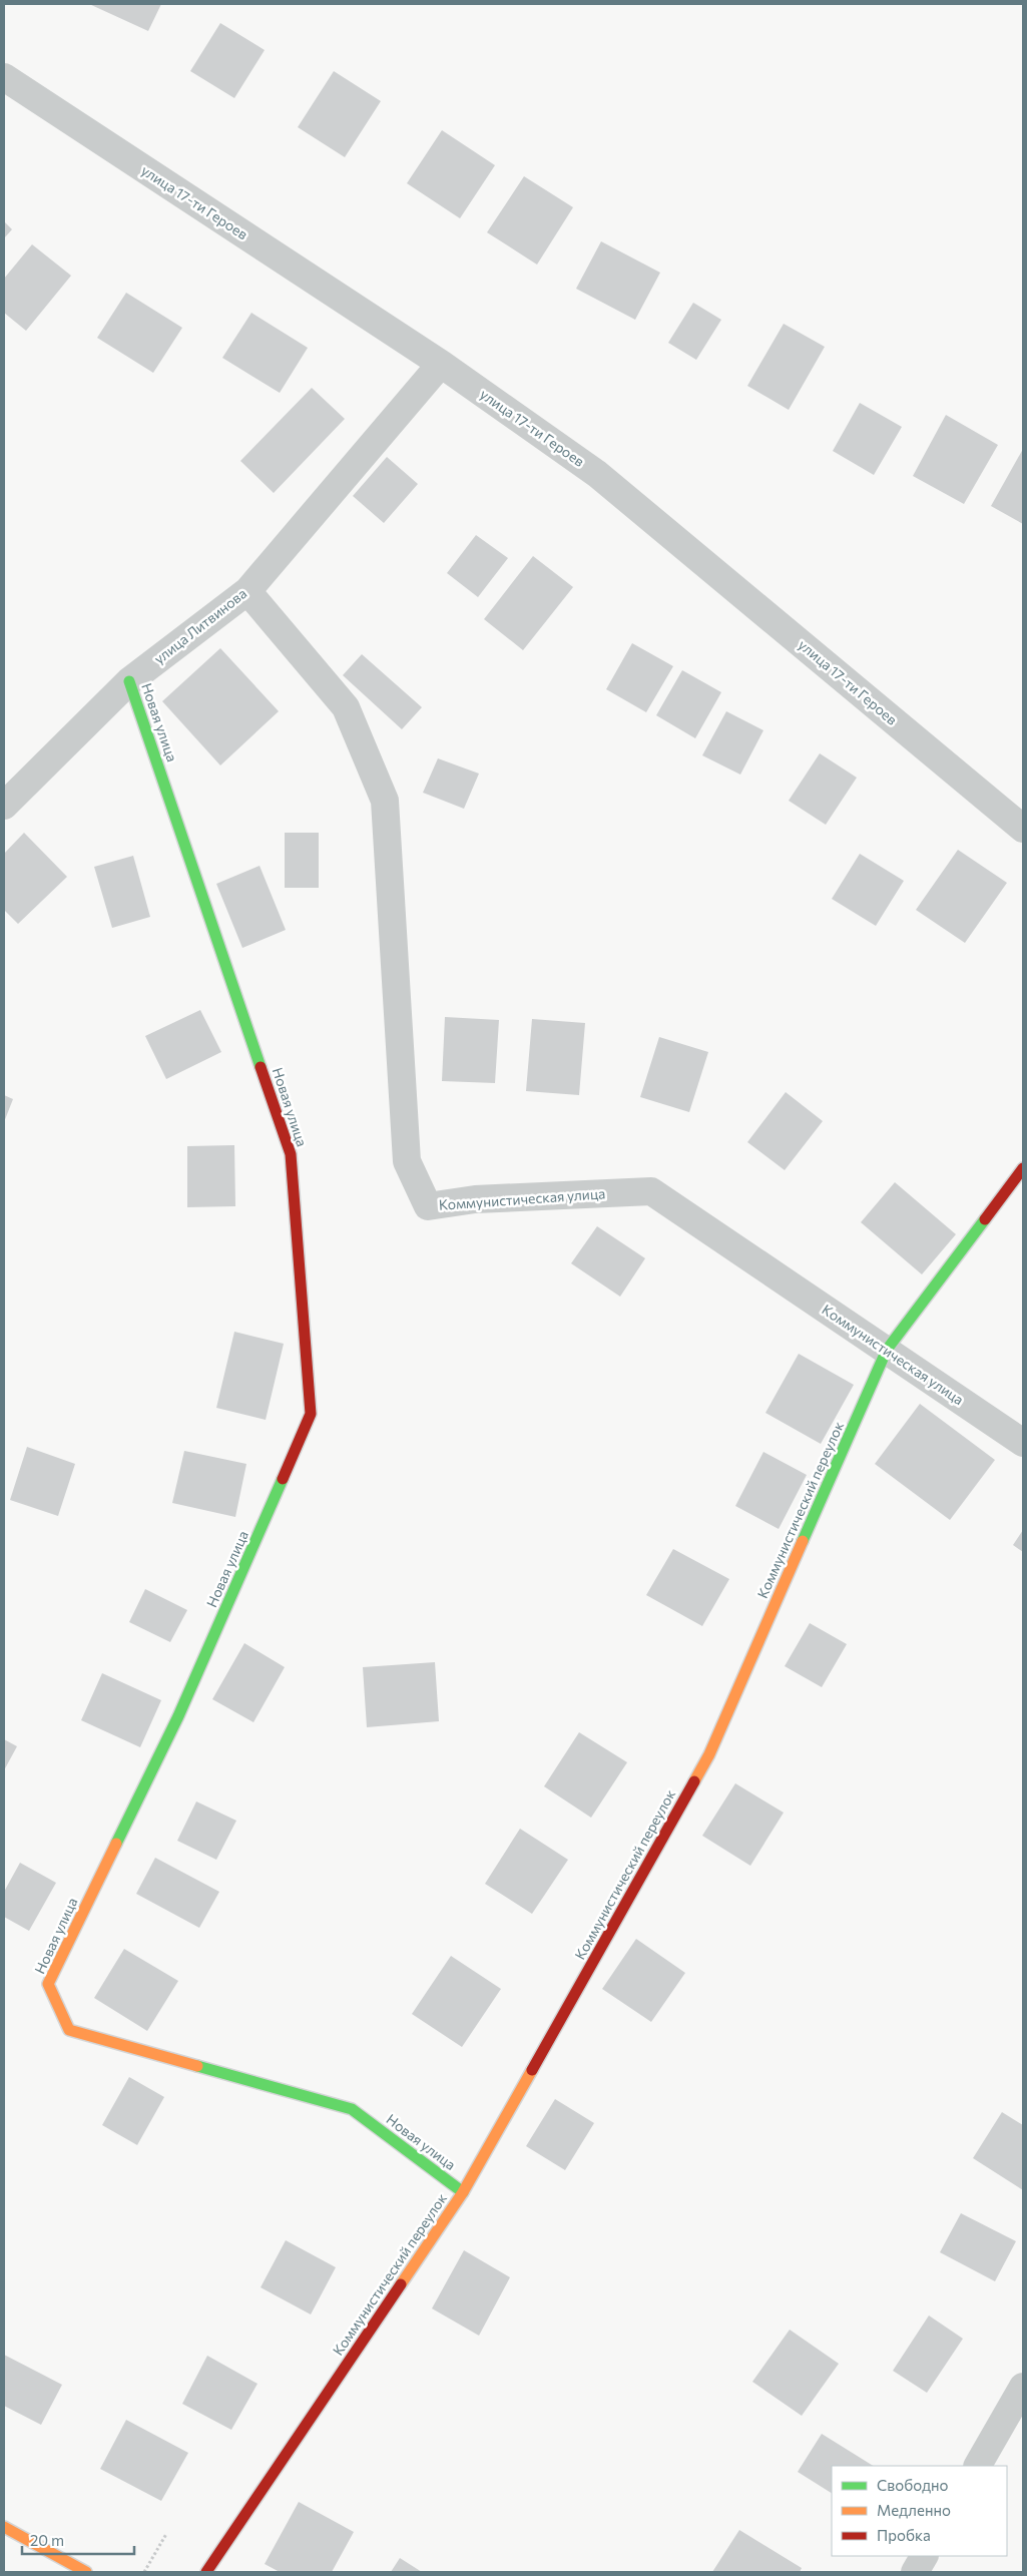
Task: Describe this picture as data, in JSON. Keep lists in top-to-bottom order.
{
  "streets": {
    "street": [
      "улица 17-ти Героев",
      "улица Литвинова",
      "Новая улица",
      "Коммунистическая улица",
      "Коммунистический переулок"
    ]
  },
  "crossings": [
    ["улица 17-ти Героев", "улица Литвинова"],
    ["улица Литвинова", "Новая улица"],
    ["улица Литвинова", "Коммунистическая улица"],
    ["Новая улица", "Коммунистический переулок"],
    ["Коммунистическая улица", "Коммунистический переулок"]
  ],
  "legend": ["Свободно", "Медленно", "Пробка"],
  "scale_bar": "20 m"
}
